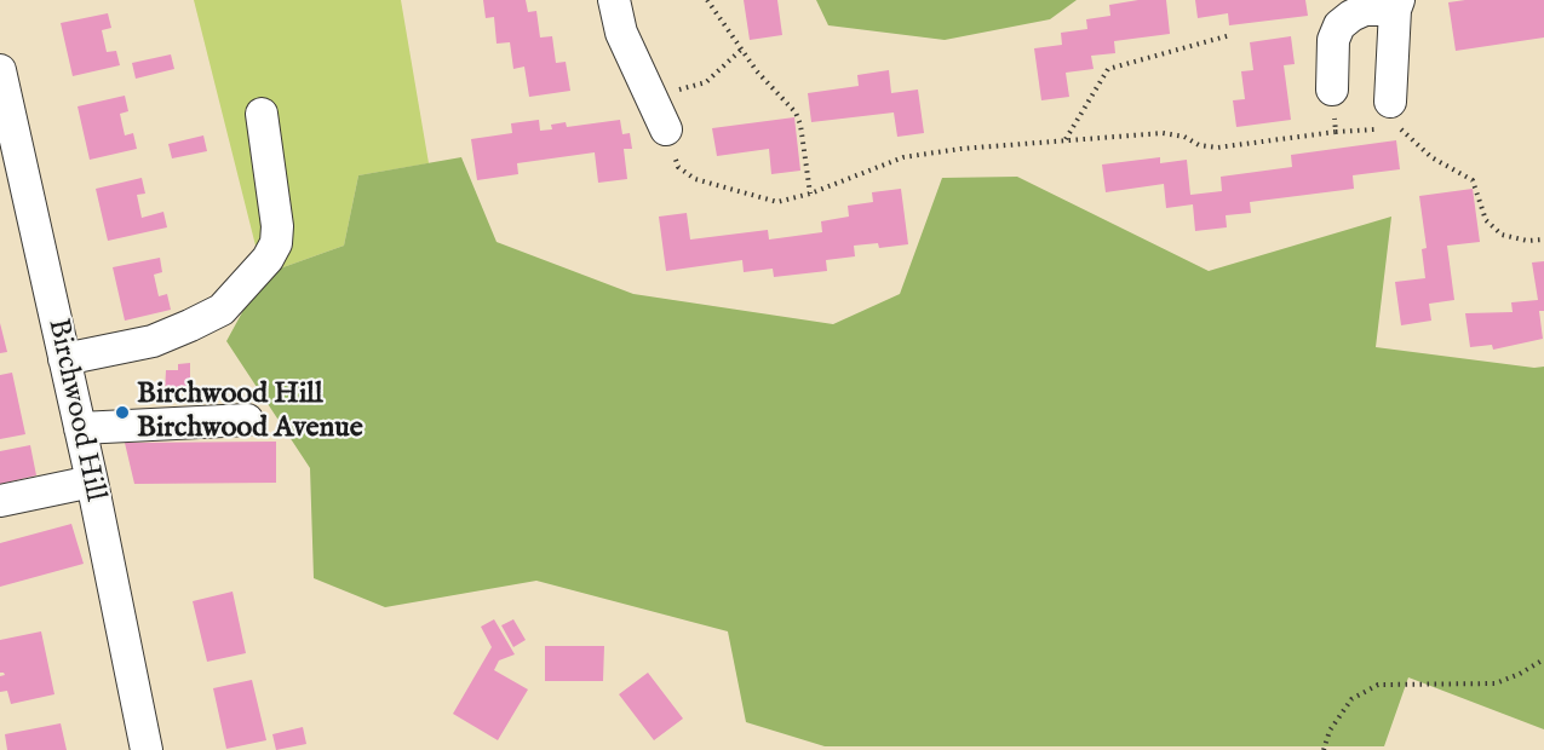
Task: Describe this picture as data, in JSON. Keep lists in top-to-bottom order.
{
  "streets": {
    "street": ["Birchwood Hill"]
  },
  "places": ["Birchwood Hill Birchwood Avenue"]
}
